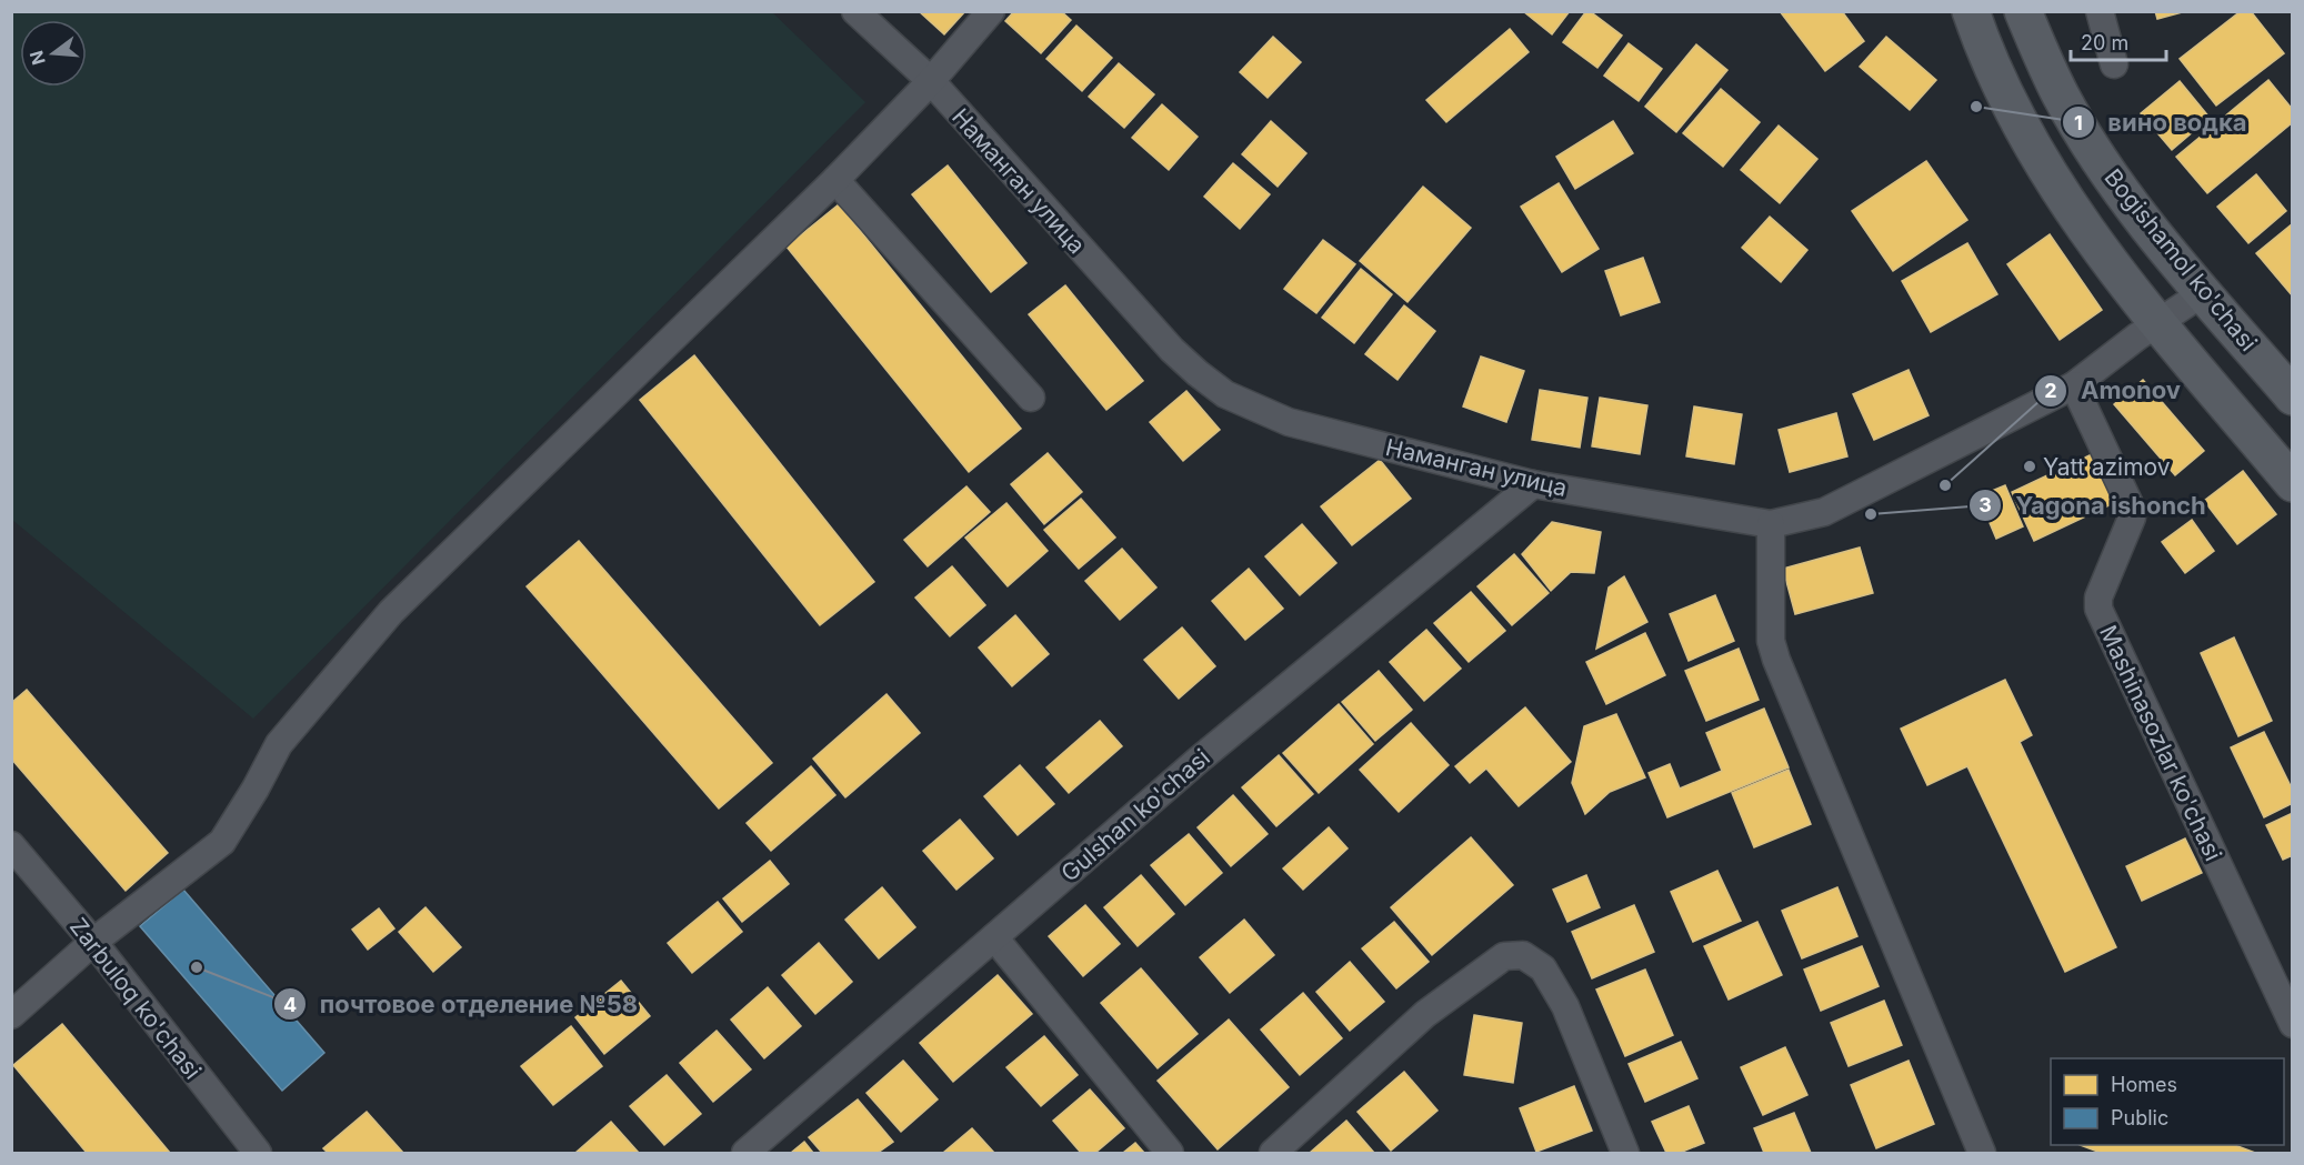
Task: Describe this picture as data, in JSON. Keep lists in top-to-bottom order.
{
  "streets": {
    "main road": ["Bogishamol ko'chasi"],
    "street": [
      "Наманган улица",
      "Mashinasozlar ko'chasi",
      "Gulshan ko'chasi",
      "Zarbuloq ko'chasi"
    ]
  },
  "crossings": [
    ["Наманган улица", "Bogishamol ko'chasi"],
    ["Наманган улица", "Mashinasozlar ko'chasi"],
    ["Наманган улица", "Gulshan ko'chasi"]
  ],
  "places": [
    "вино водка",
    "Yatt azimov",
    "Amonov",
    "Yagona ishonch",
    "почтовое отделение №58"
  ],
  "legend": ["Homes", "Public"],
  "scale_bar": "20 m",
  "north": "left"
}
